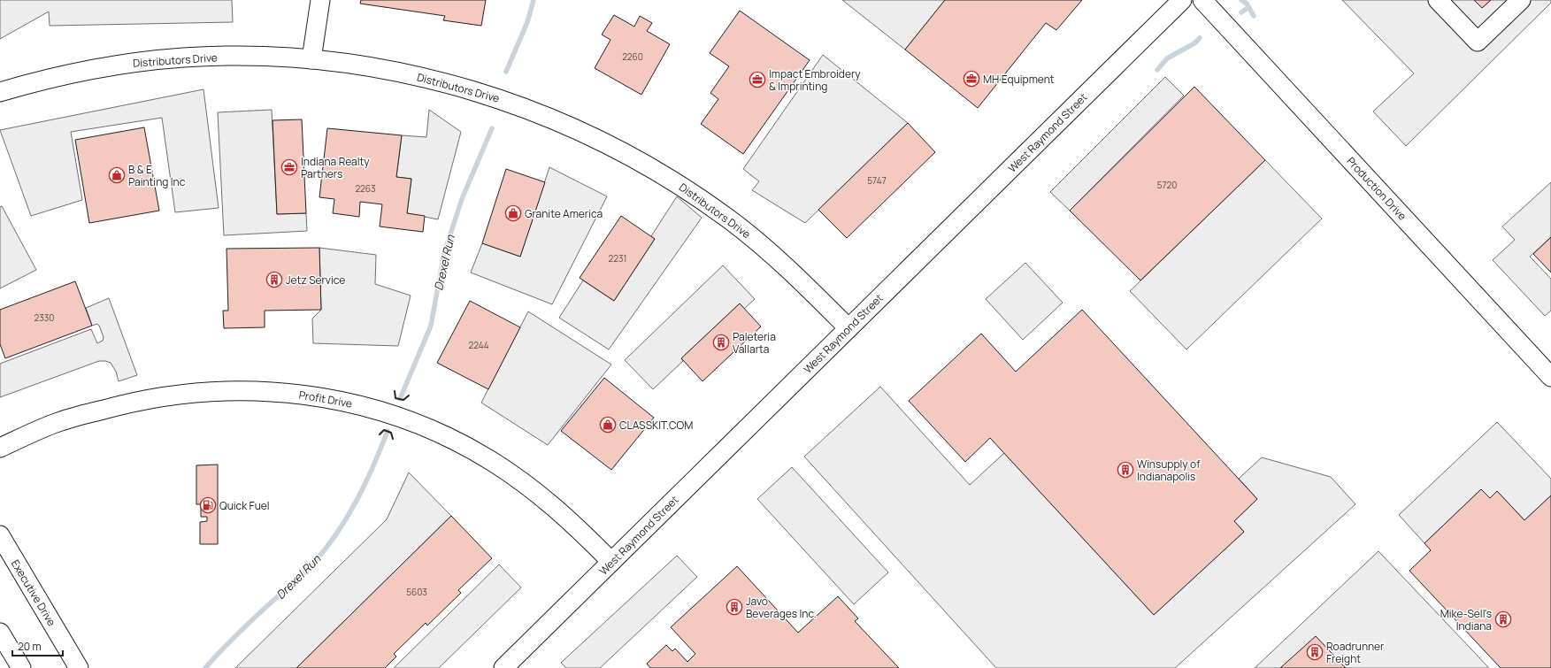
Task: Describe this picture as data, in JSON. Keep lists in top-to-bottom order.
{
  "streets": {
    "street": [
      "Distributors Drive",
      "West Raymond Street",
      "Production Drive",
      "Profit Drive",
      "Executive Drive"
    ]
  },
  "crossings": [
    ["Distributors Drive", "West Raymond Street"],
    ["West Raymond Street", "Profit Drive"]
  ],
  "water": ["Drexel Run"],
  "places": {
    "office": ["MH Equipment", "Impact Embroidery & Imprinting", "Indiana Realty Partners"],
    "shop": ["B & E Painting Inc", "Granite America", "CLASSKIT.COM"],
    "building": [
      "Jetz Service",
      "Paleteria Vallarta",
      "Winsupply of Indianapolis",
      "Javo Beverages Inc.",
      "Mike-Sell's Indiana",
      "Roadrunner Freight"
    ],
    "fuel station": ["Quick Fuel"]
  },
  "house_numbers": [
    "2260",
    "5747",
    "5720",
    "2263",
    "2231",
    "2330",
    "2244",
    "5603"
  ],
  "scale_bar": "20 m"
}
